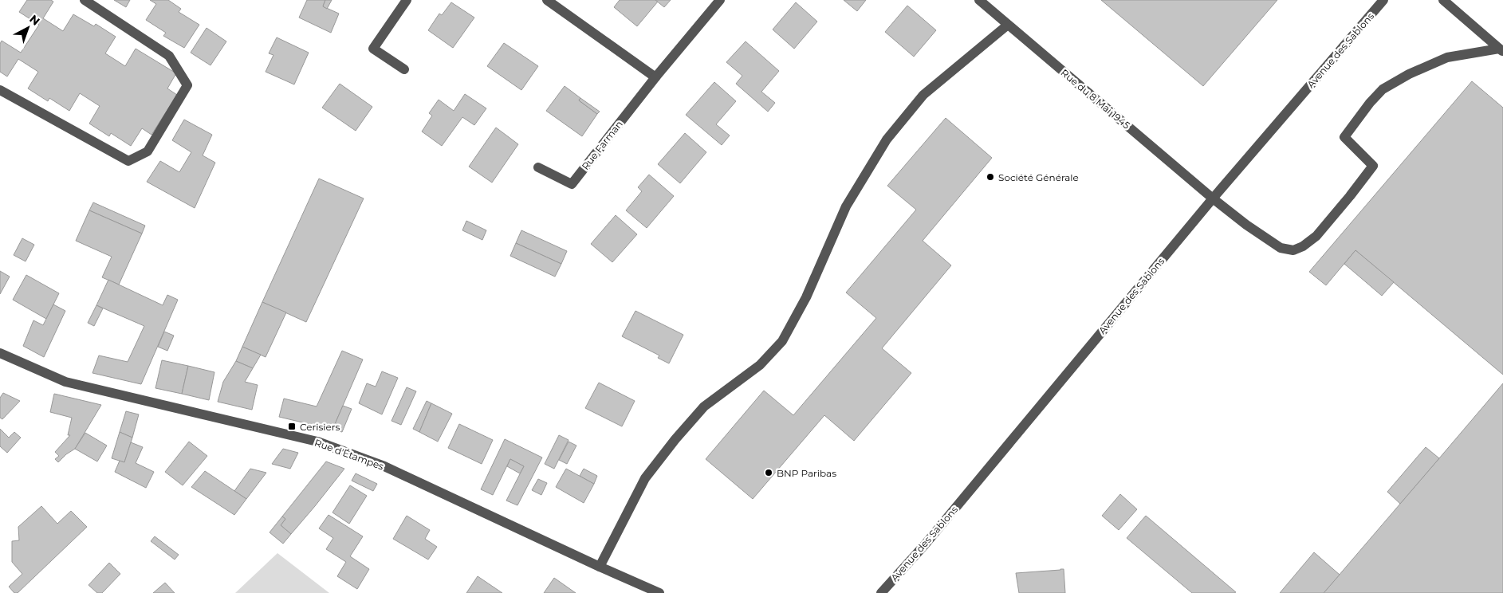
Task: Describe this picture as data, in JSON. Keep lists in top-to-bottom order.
{
  "streets": {
    "street": [
      "Avenue des Sablons",
      "Rue du 8 Mai 1945",
      "Rue Farman",
      "Rue d'Étampes"
    ]
  },
  "crossings": [
    ["Avenue des Sablons", "Rue du 8 Mai 1945"]
  ],
  "places": {
    "other": ["Société Générale", "BNP Paribas"],
    "transit": ["Cerisiers"]
  },
  "north": "top right"
}
